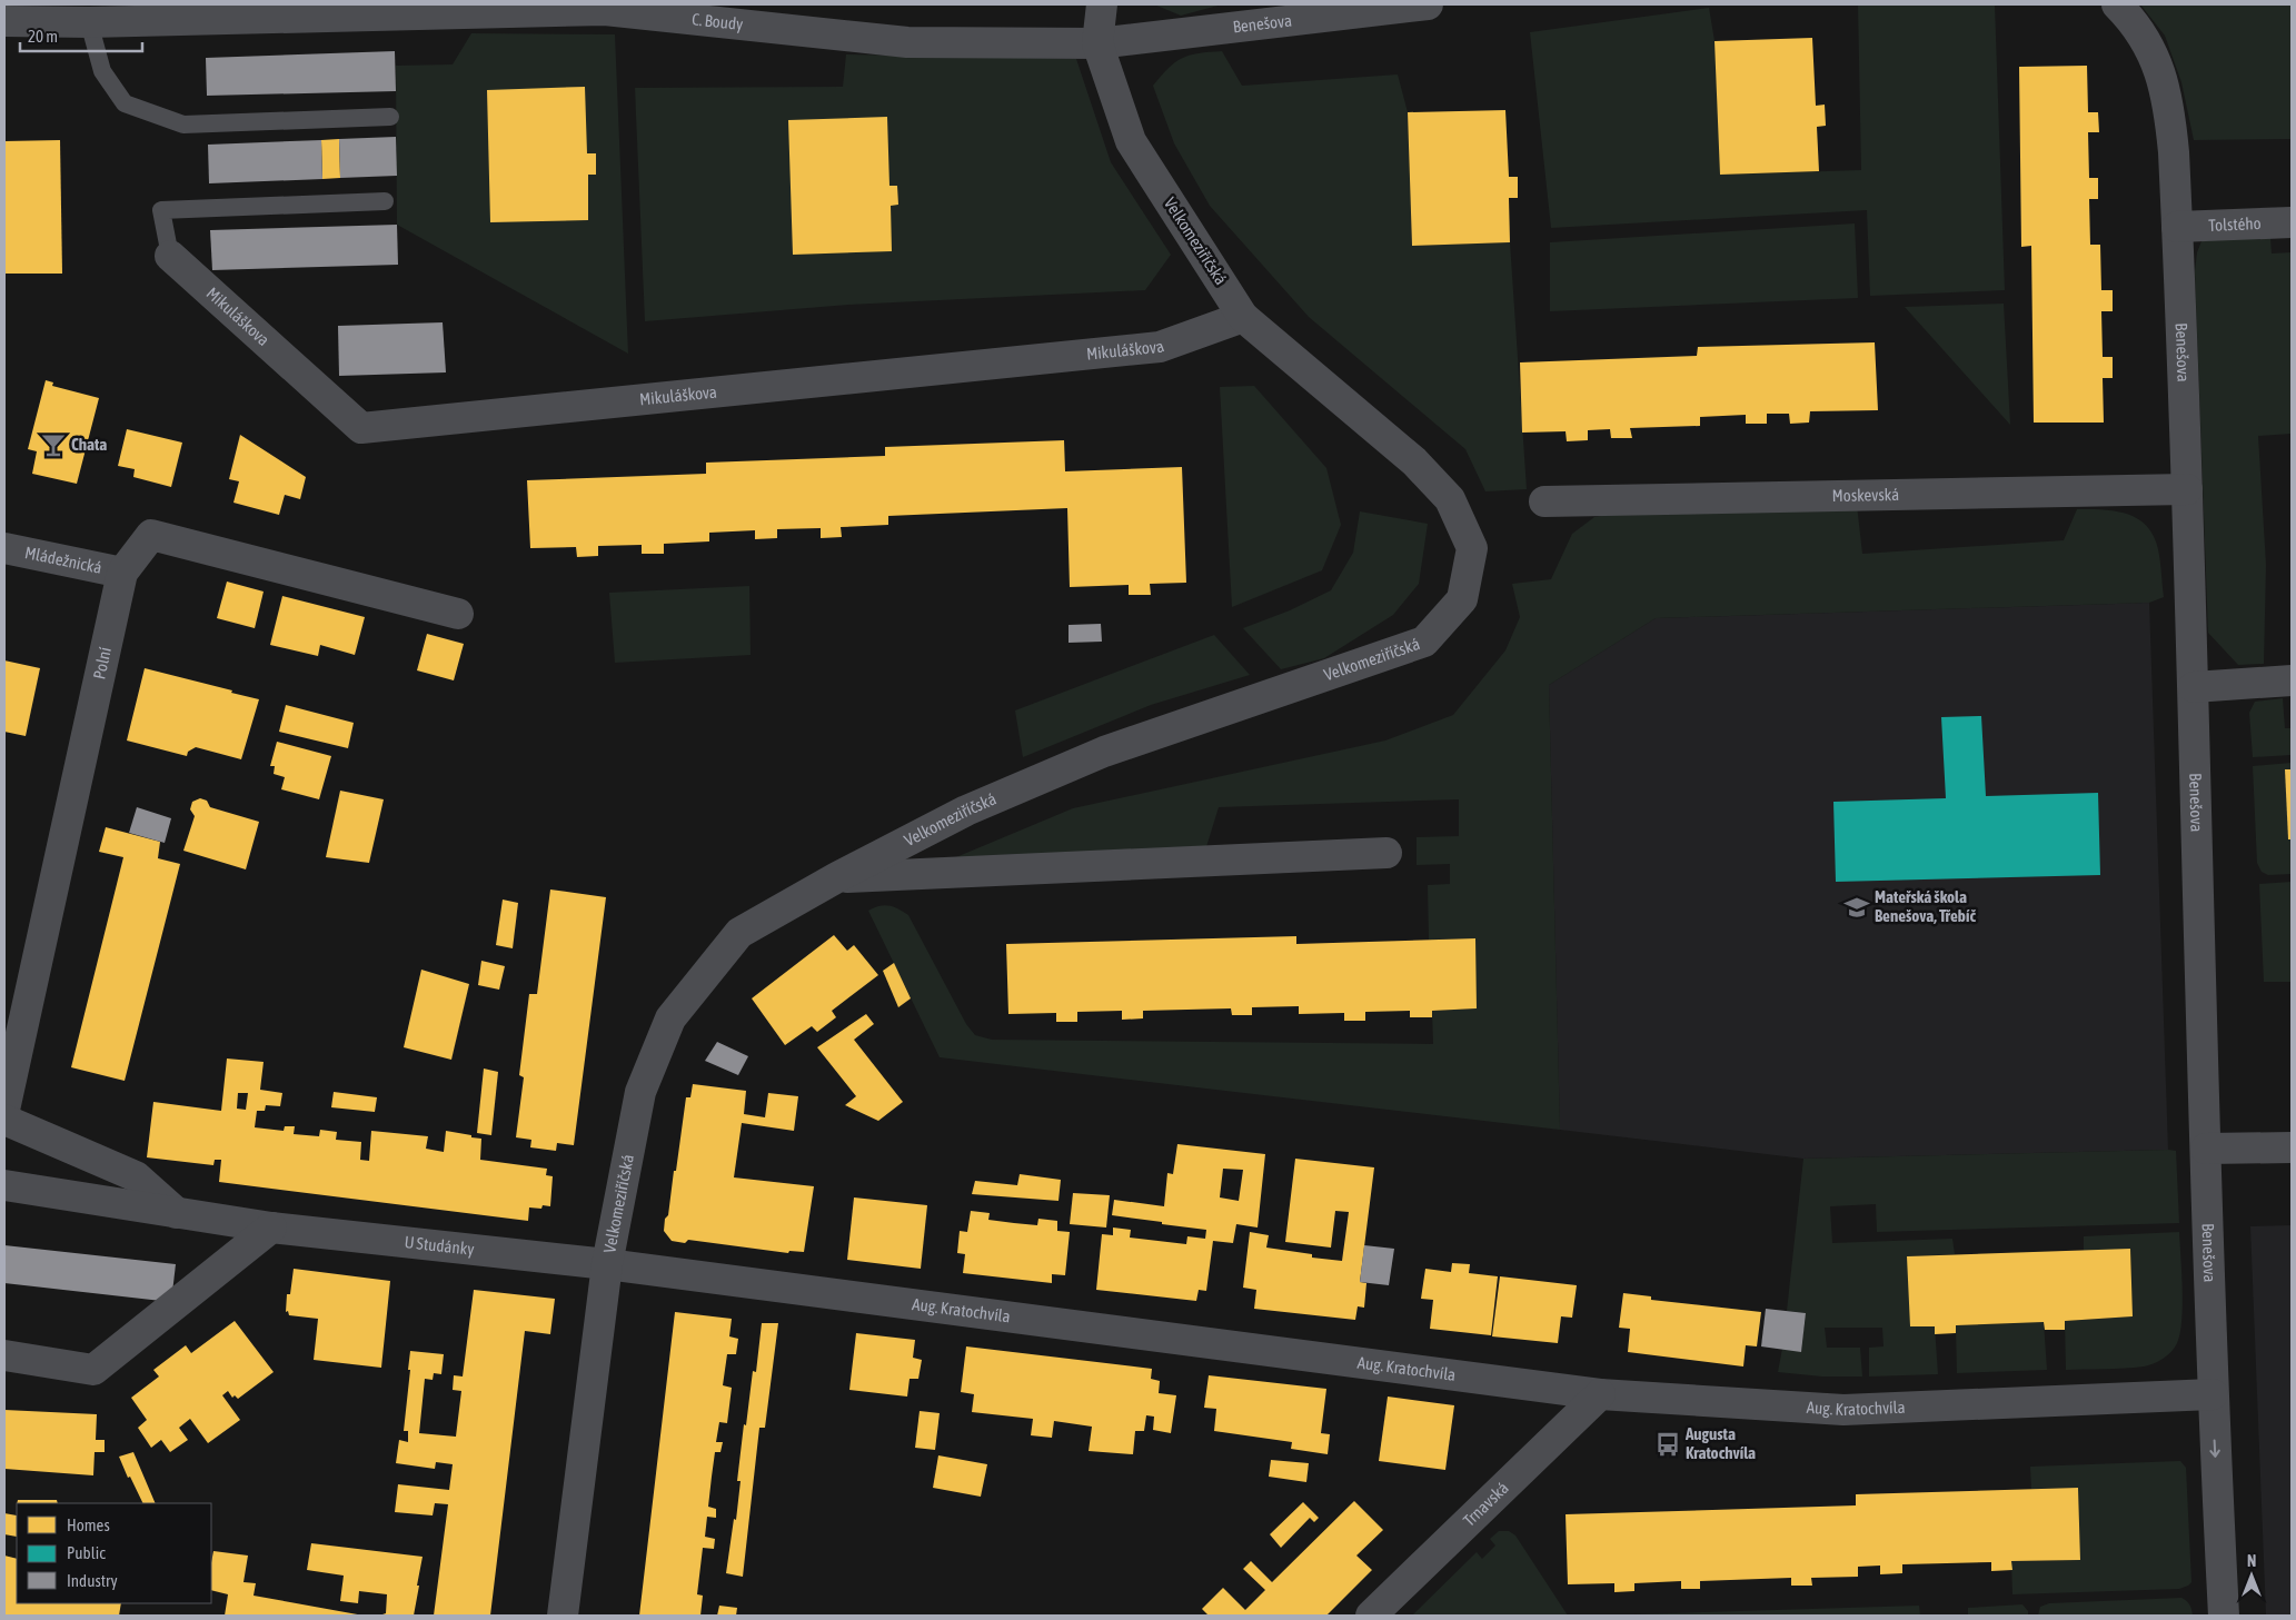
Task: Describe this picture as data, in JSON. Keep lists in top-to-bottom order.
{
  "streets": {
    "street": [
      "C. Boudy",
      "Benešova",
      "Tolstého",
      "Velkomeziříčská",
      "Mikuláškova",
      "Moskevská",
      "Mládežnická",
      "Polní",
      "U Studánky",
      "Aug. Kratochvíla",
      "Trnavská"
    ]
  },
  "crossings": [
    ["C. Boudy", "Benešova"],
    ["C. Boudy", "Velkomeziříčská"],
    ["Benešova", "Tolstého"],
    ["Benešova", "Velkomeziříčská"],
    ["Benešova", "Moskevská"],
    ["Benešova", "Aug. Kratochvíla"],
    ["Velkomeziříčská", "Mikuláškova"],
    ["Velkomeziříčská", "U Studánky"],
    ["Velkomeziříčská", "Aug. Kratochvíla"],
    ["Mládežnická", "Polní"],
    ["U Studánky", "Aug. Kratochvíla"],
    ["Aug. Kratochvíla", "Trnavská"]
  ],
  "places": {
    "bar": ["Chata"],
    "school or university": ["Mateřská škola Benešova, Třebíč"],
    "bus stop": ["Augusta Kratochvíla"]
  },
  "legend": ["Homes", "Public", "Industry"],
  "scale_bar": "20 m",
  "north": "top"
}
